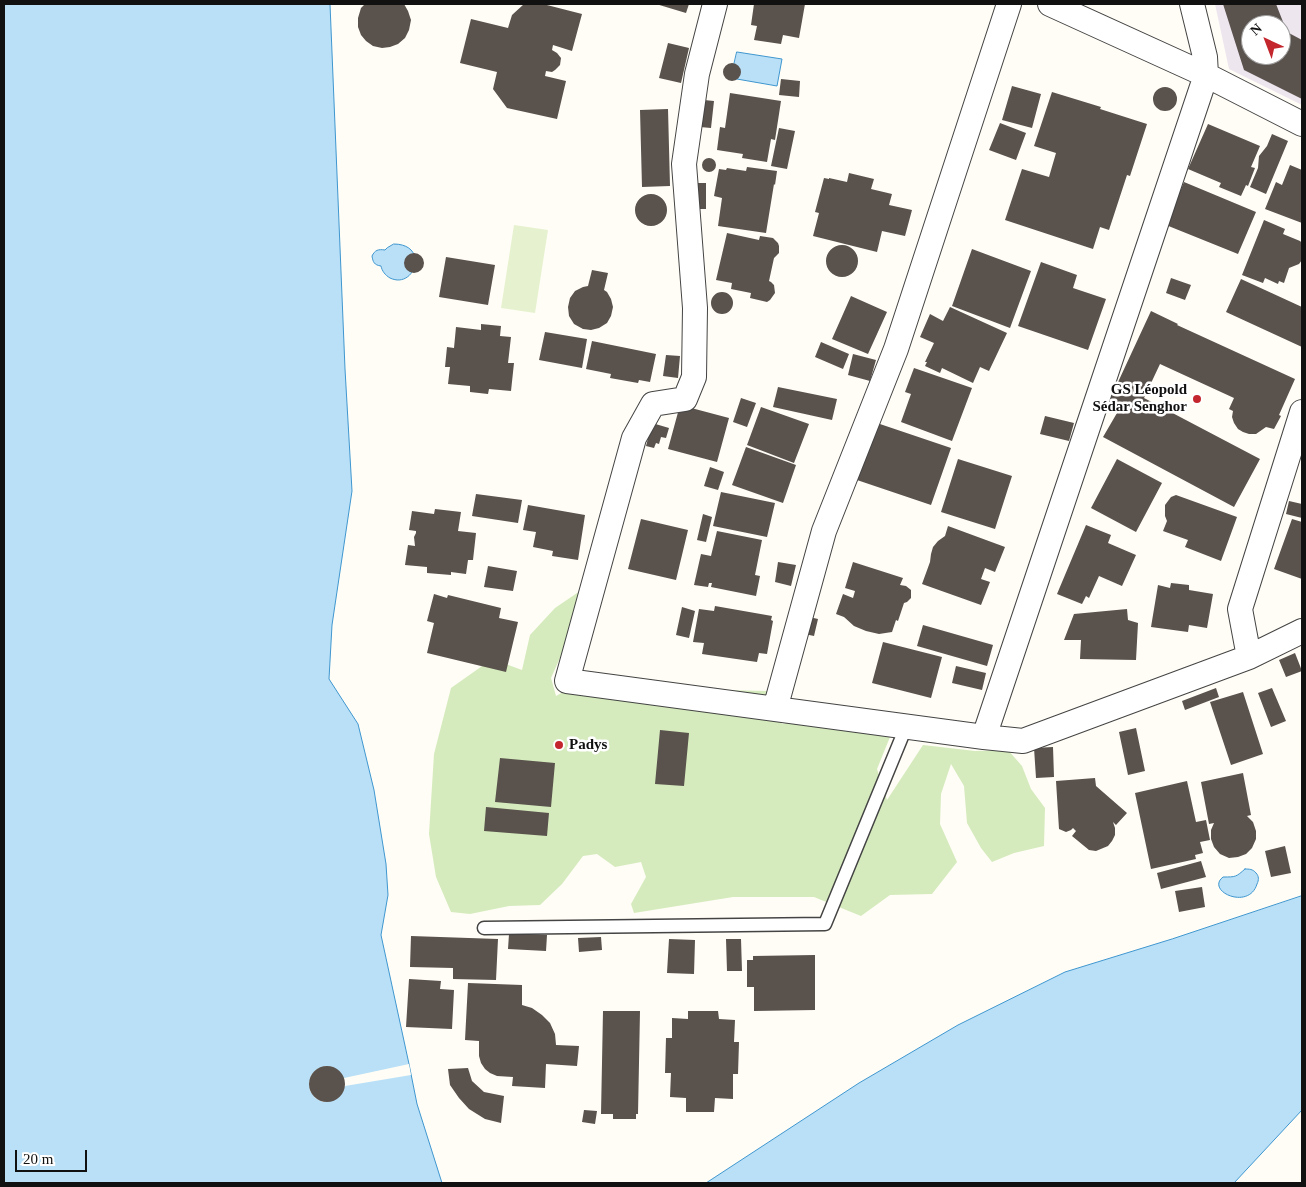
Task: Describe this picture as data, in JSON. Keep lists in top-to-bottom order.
{
  "places": ["GS Léopold Sédar Senghor", "Padys"],
  "scale_bar": "20 m",
  "north": "top left"
}
